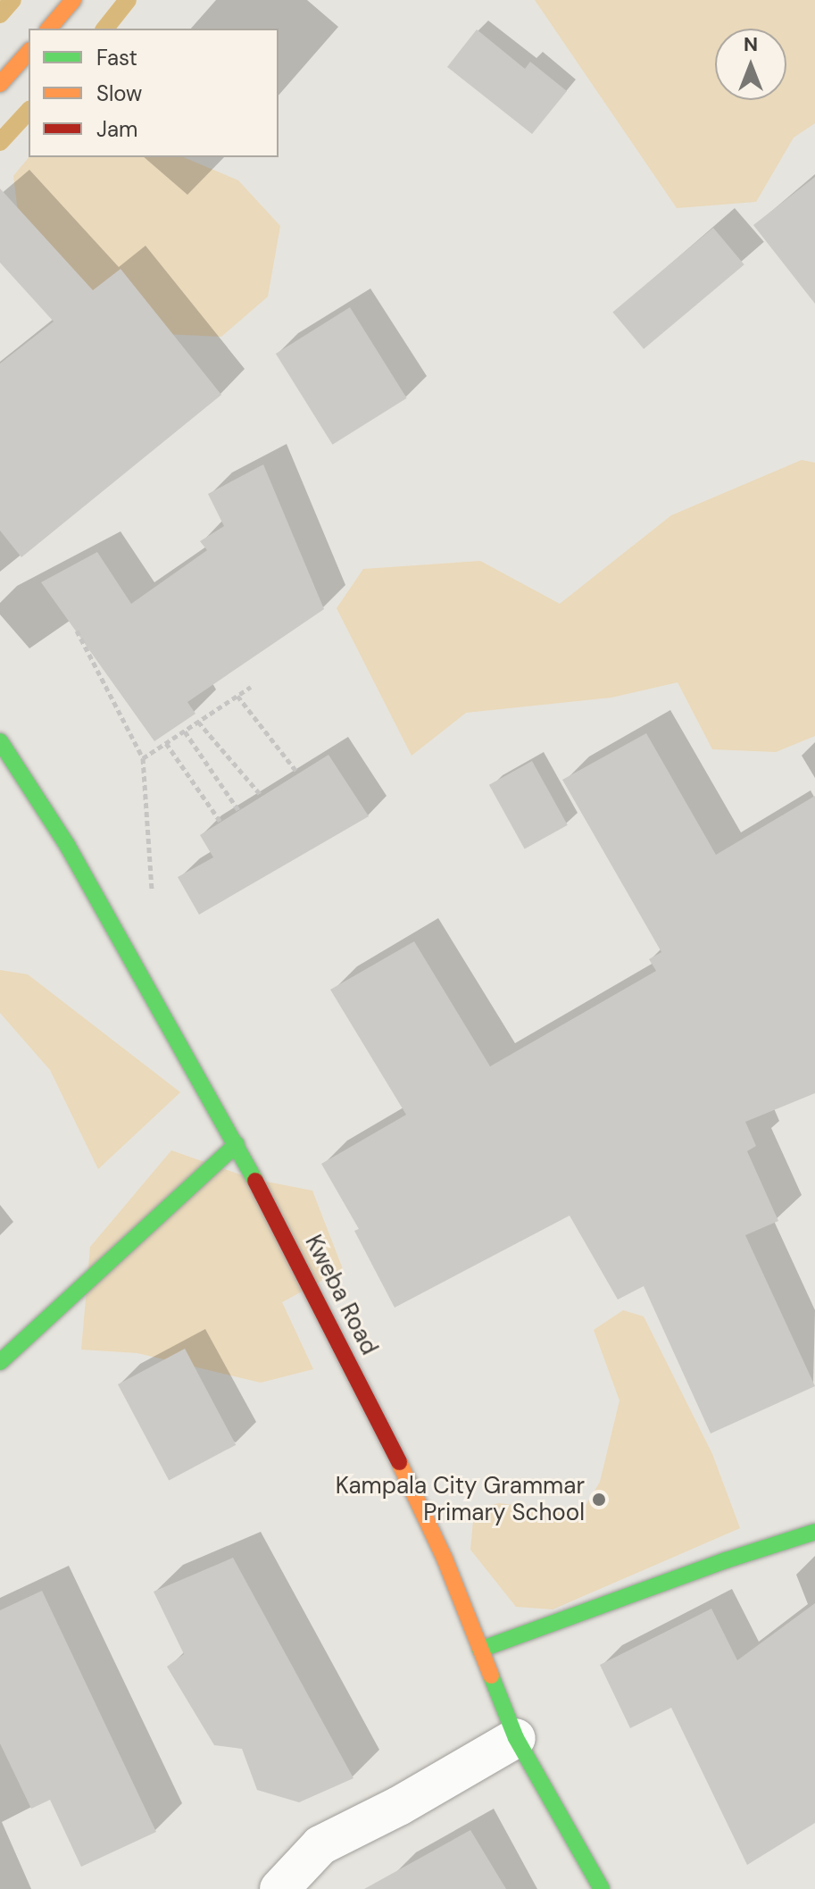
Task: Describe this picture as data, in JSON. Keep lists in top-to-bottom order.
{
  "streets": {
    "street": ["Kweba Road"]
  },
  "places": ["Kampala City Grammar Primary School"],
  "legend": ["Fast", "Slow", "Jam"],
  "north": "top"
}
